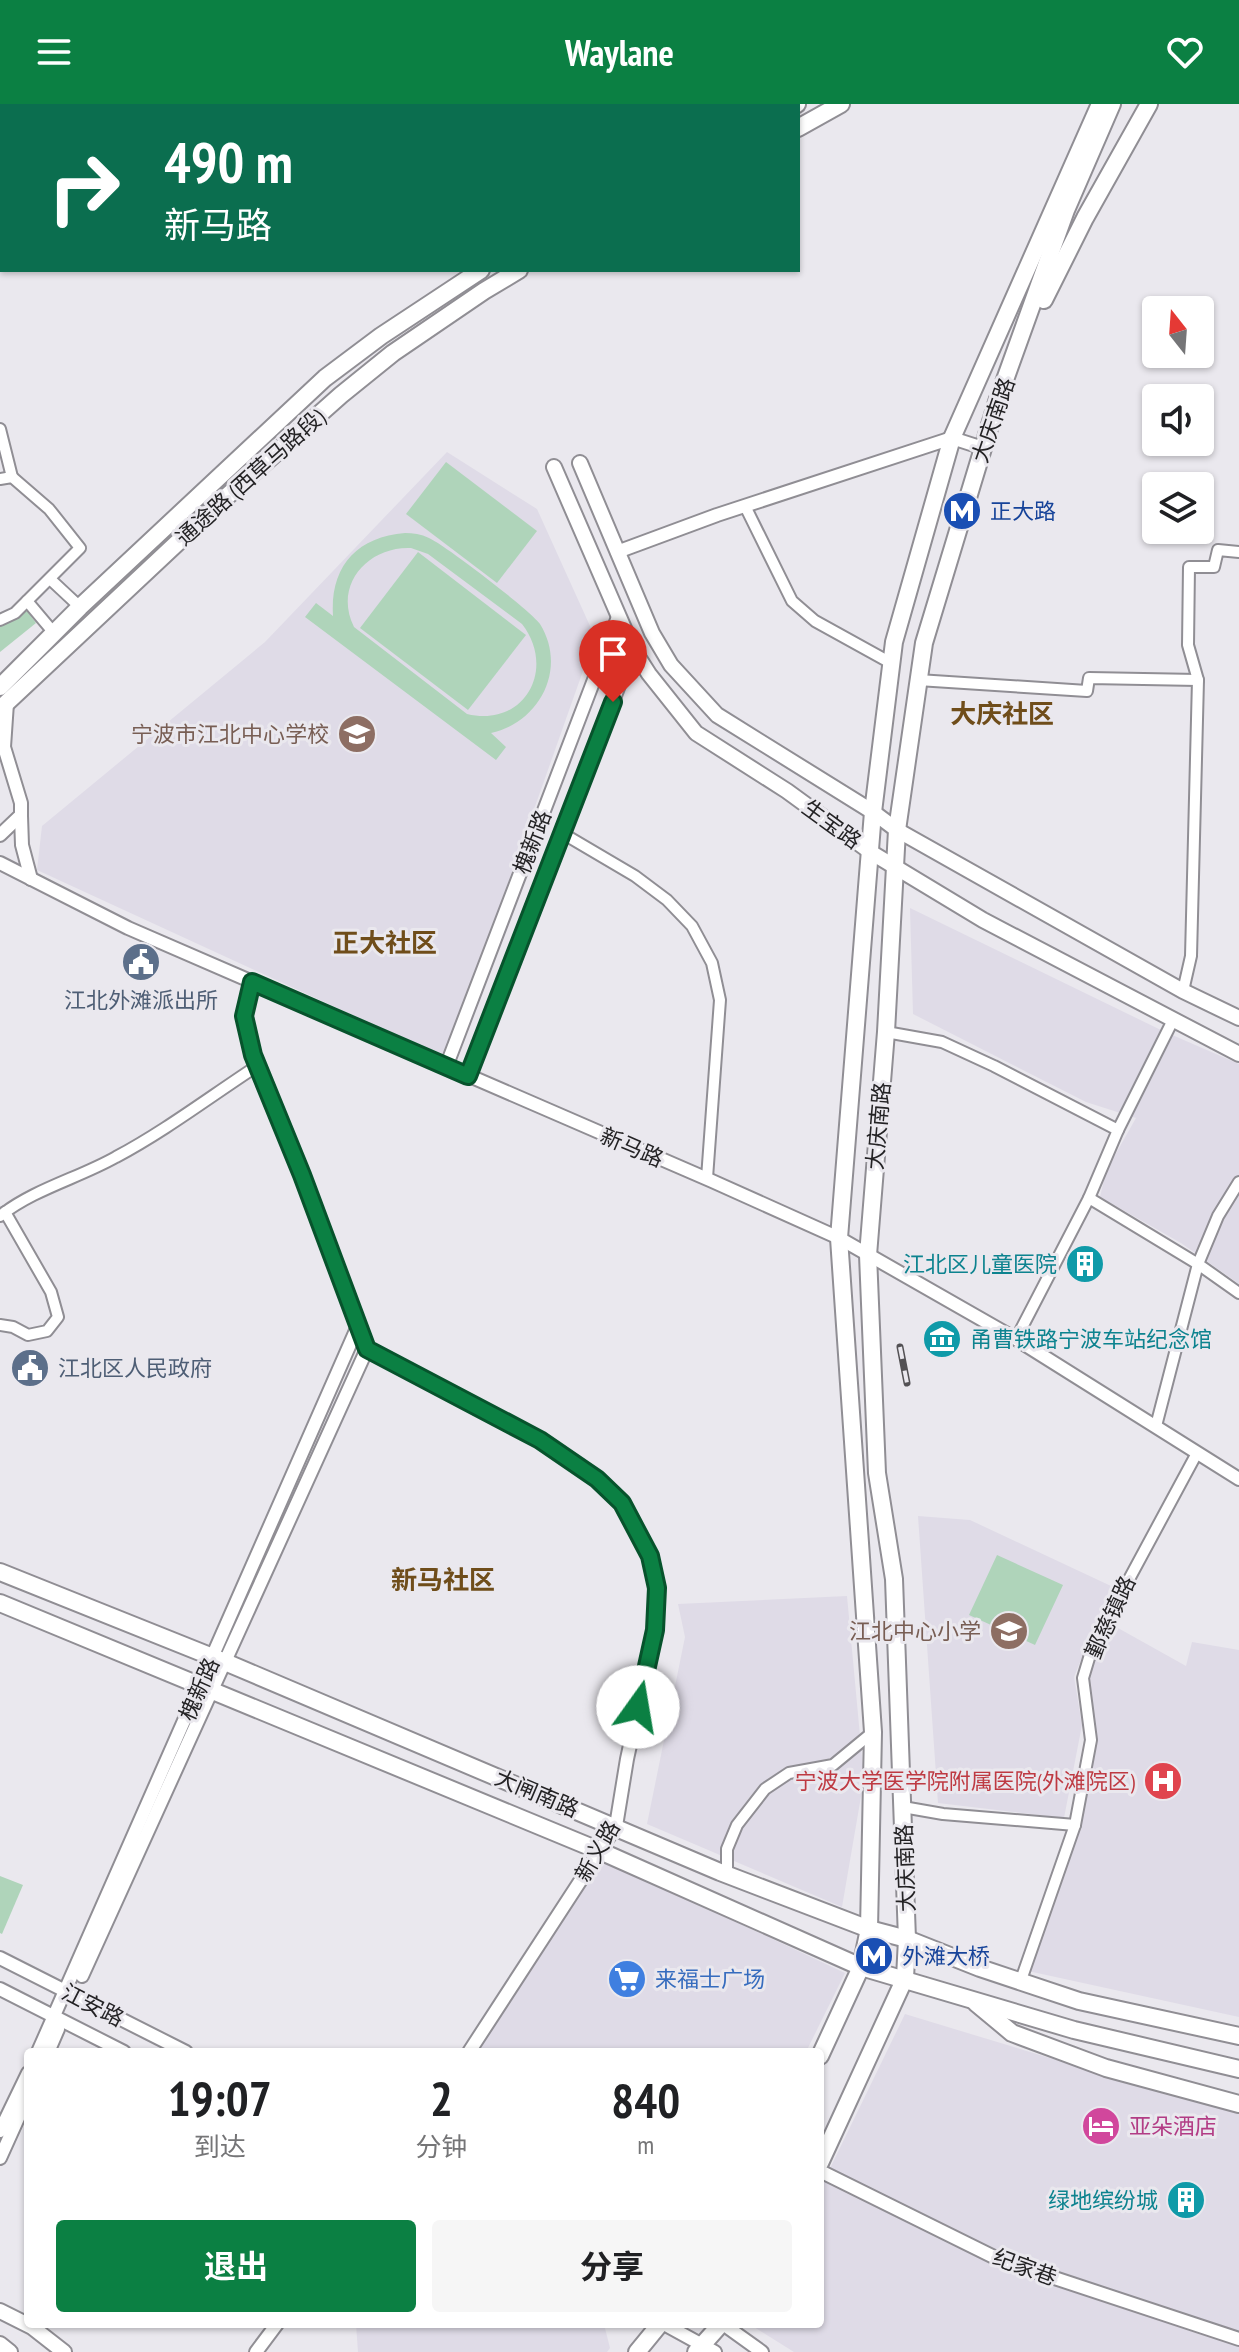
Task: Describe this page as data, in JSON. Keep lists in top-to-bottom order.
{
  "streets": {
    "main road": [
      "大庆南路",
      "通途路 (西草马路段)",
      "生宝路",
      "大闸南路"
    ],
    "street": [
      "槐新路",
      "新马路",
      "鄞慈镇路",
      "新义路",
      "江安路",
      "纪家巷"
    ]
  },
  "crossings": [
    ["大庆南路", "生宝路"],
    ["大庆南路", "新马路"],
    ["大庆南路", "大闸南路"],
    ["生宝路", "槐新路"],
    ["槐新路", "新马路"],
    ["槐新路", "大闸南路"],
    ["槐新路", "新义路"],
    ["槐新路", "江安路"],
    ["新马路", "鄞慈镇路"],
    ["大闸南路", "新义路"]
  ],
  "districts": ["大庆社区", "正大社区", "新马社区"],
  "places": {
    "metro station": ["正大路", "外滩大桥"],
    "school or university": ["宁波市江北中心学校", "江北中心小学"],
    "public building": ["江北外滩派出所", "江北区人民政府"],
    "building": ["江北区儿童医院", "绿地缤纷城"],
    "museum": ["甬曹铁路宁波车站纪念馆"],
    "hospital": ["宁波大学医学院附属医院(外滩院区)"],
    "supermarket": ["来福士广场"],
    "hotel": ["亚朵酒店"]
  },
  "north": "top",
  "page": {
    "header": "Waylane",
    "turn": ["490 m", "新马路"],
    "eta": [
      "19:07",
      "到达",
      "2",
      "分钟",
      "840",
      "m"
    ],
    "buttons": ["退出", "分享"]
  }
}
